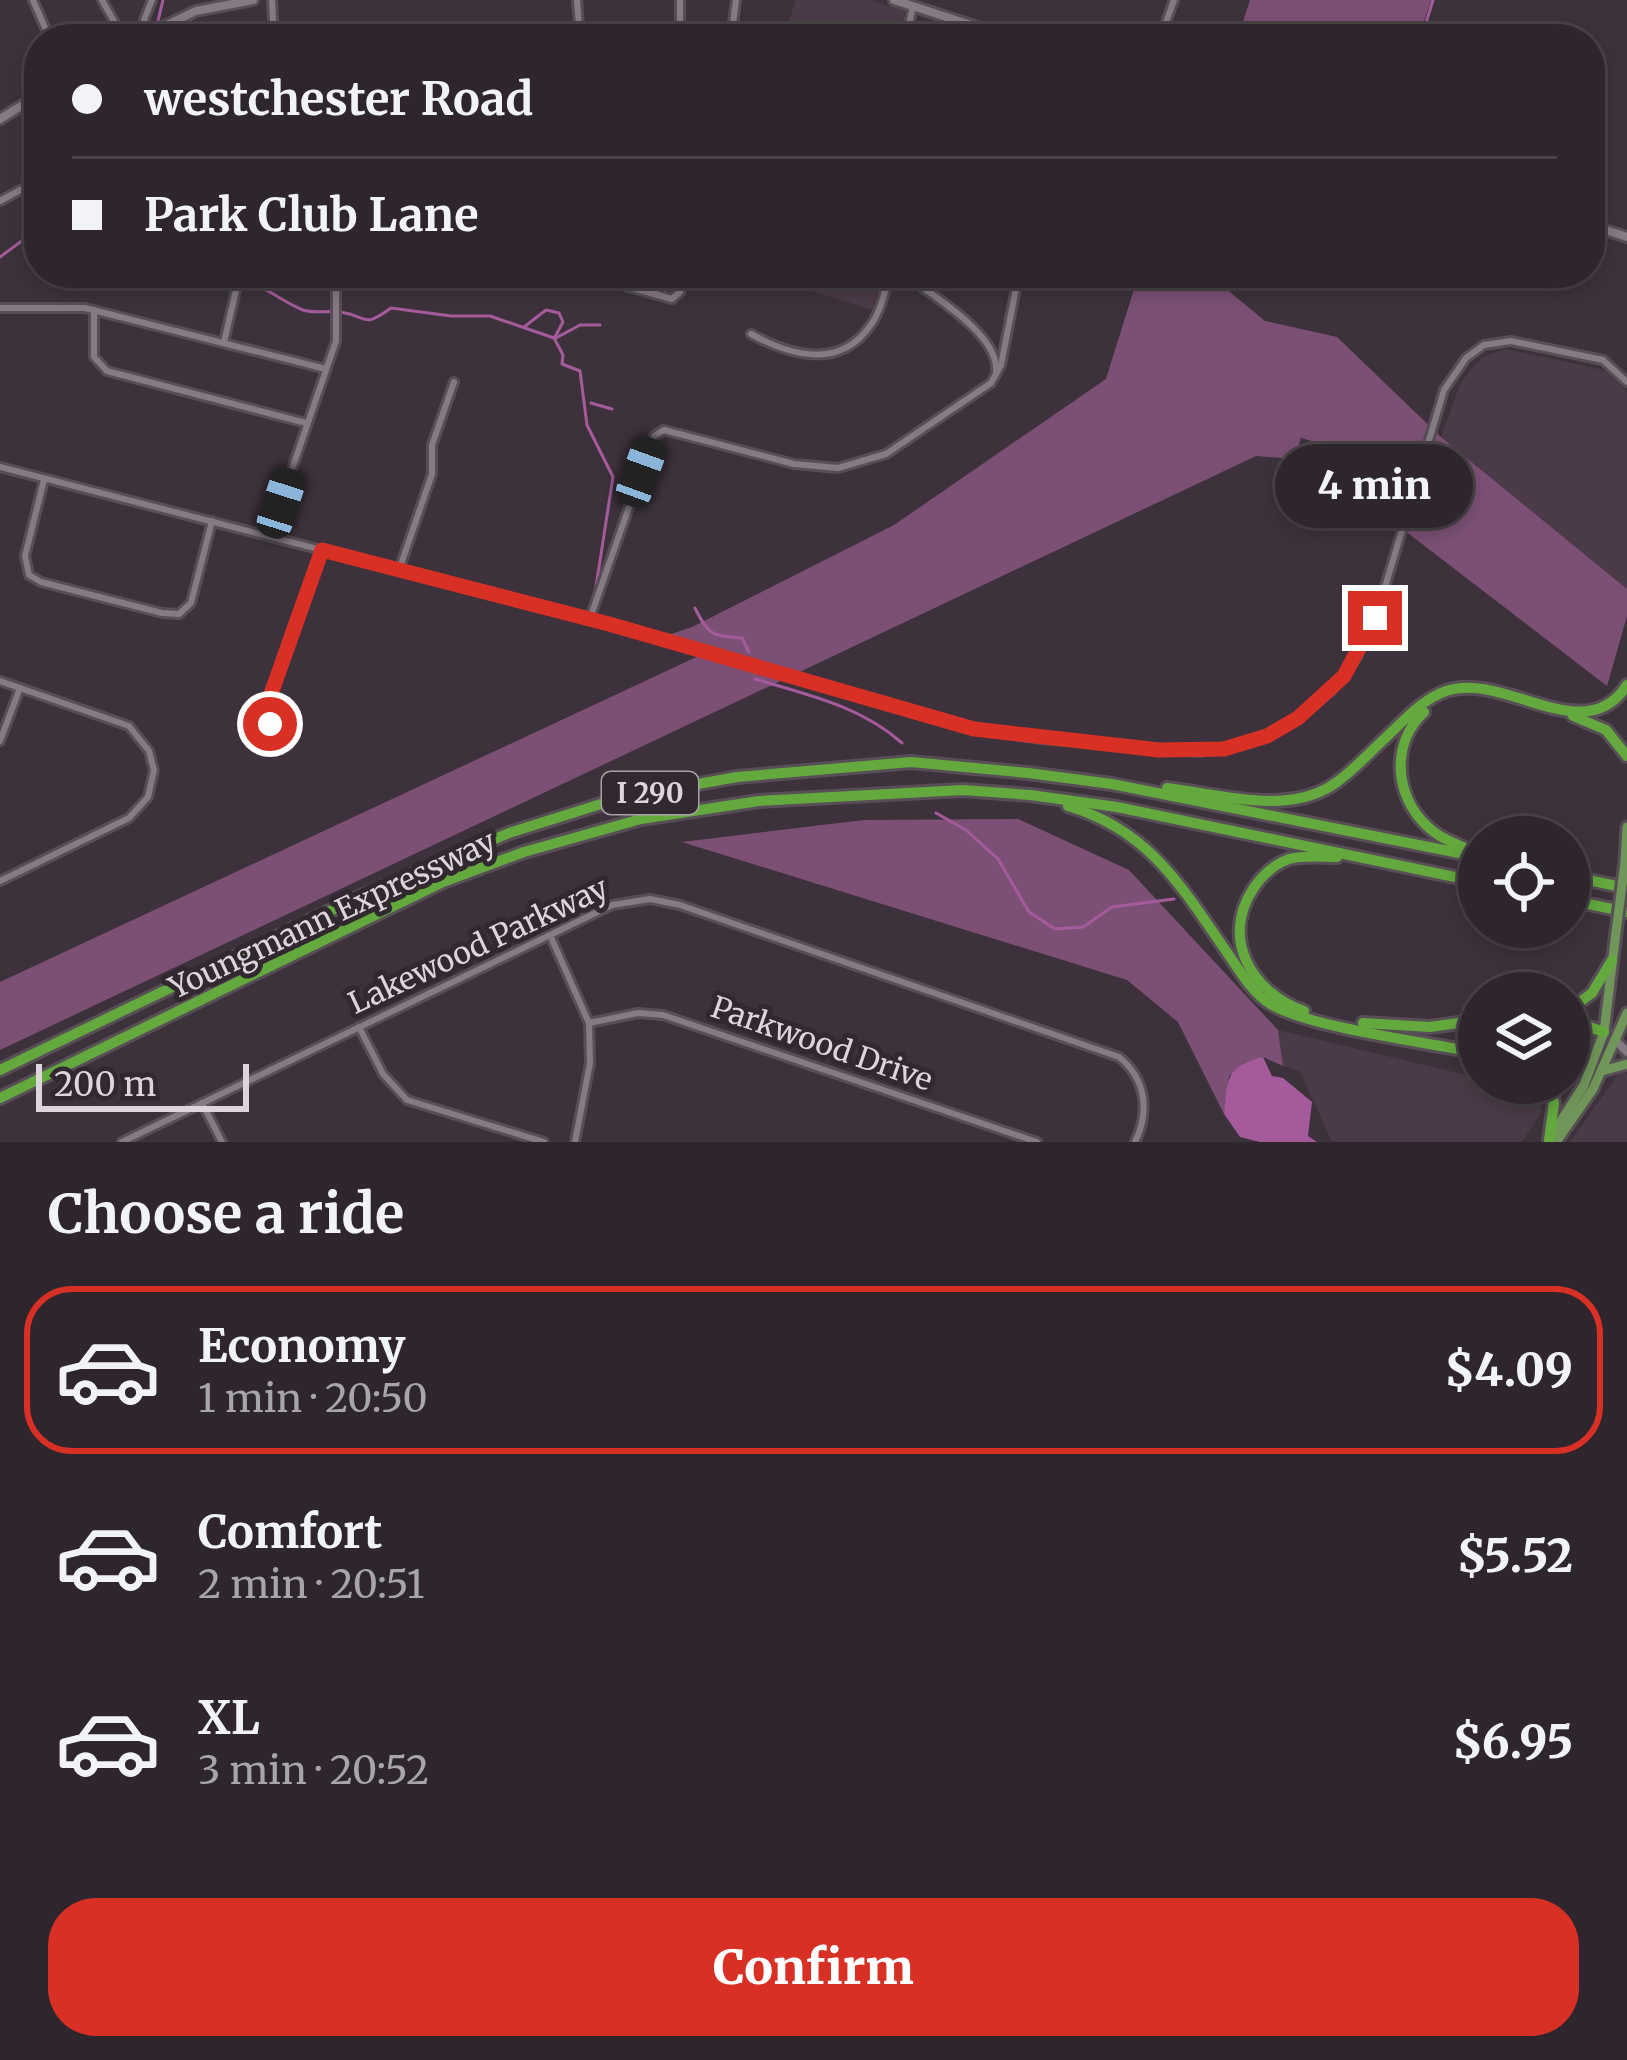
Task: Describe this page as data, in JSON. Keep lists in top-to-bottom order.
{
  "streets": {
    "highway": ["I 290", "Youngmann Expressway"],
    "street": ["Lakewood Parkway", "Parkwood Drive"]
  },
  "scale_bar": "200 m",
  "page": {
    "banner": ["westchester Road", "Park Club Lane"],
    "bubble": "4 min",
    "scale": "200 m",
    "heading": "Choose a ride",
    "list": [
      {
        "name": "Economy",
        "note": "1 min · 20:50",
        "value": "$4.09"
      },
      {
        "name": "Comfort",
        "note": "2 min · 20:51",
        "value": "$5.52"
      },
      {
        "name": "XL",
        "note": "3 min · 20:52",
        "value": "$6.95"
      }
    ],
    "buttons": "Confirm"
  }
}
